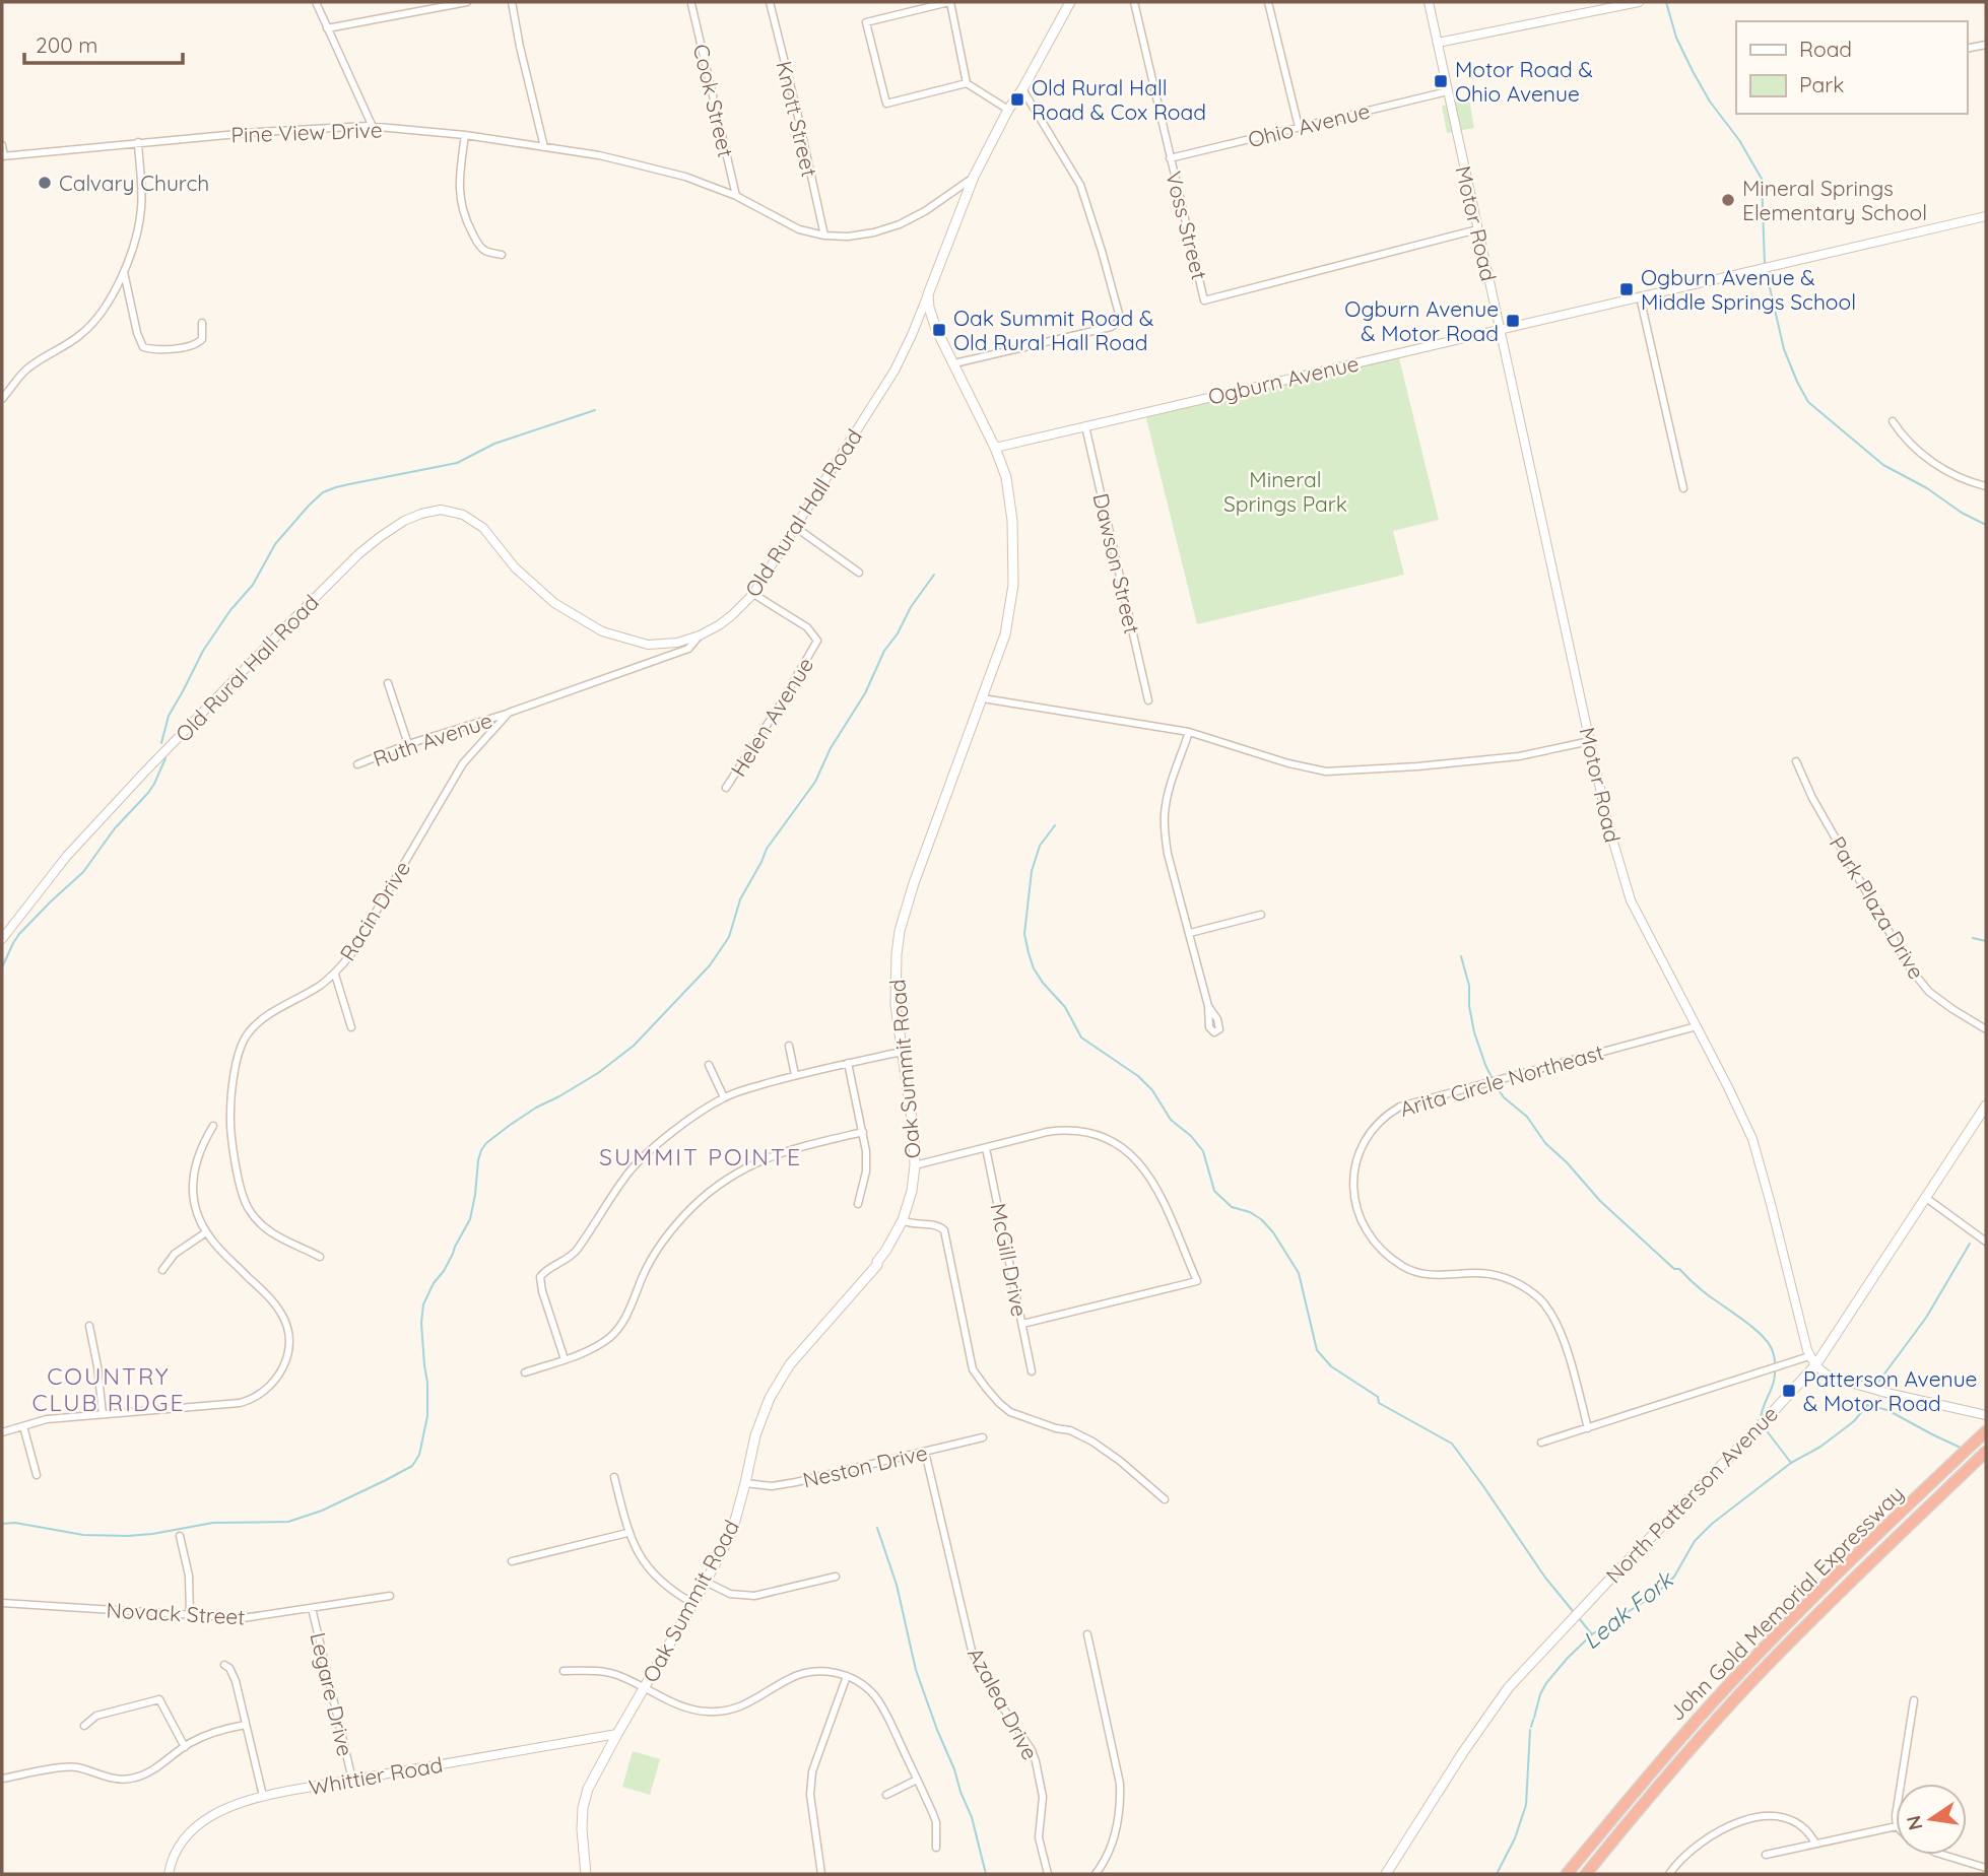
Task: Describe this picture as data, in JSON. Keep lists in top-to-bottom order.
{
  "streets": {
    "highway": ["John Gold Memorial Expressway"],
    "main road": ["Old Rural Hall Road", "Oak Summit Road", "North Patterson Avenue"],
    "street": [
      "Cook Street",
      "Knott Street",
      "Ohio Avenue",
      "Pine View Drive",
      "Motor Road",
      "Voss Street",
      "Ogburn Avenue",
      "Dawson Street",
      "Helen Avenue",
      "Ruth Avenue",
      "Park Plaza Drive",
      "Racin Drive",
      "Arita Circle Northeast",
      "McGill Drive",
      "Neston Drive",
      "Novack Street",
      "Legare Drive",
      "Azalea Drive",
      "Whittier Road"
    ]
  },
  "crossings": [
    ["Cook Street", "Pine View Drive"],
    ["Knott Street", "Pine View Drive"],
    ["Ohio Avenue", "Motor Road"],
    ["Ohio Avenue", "Voss Street"],
    ["Pine View Drive", "Old Rural Hall Road"],
    ["Motor Road", "Voss Street"],
    ["Motor Road", "Ogburn Avenue"],
    ["Motor Road", "Arita Circle Northeast"],
    ["Motor Road", "North Patterson Avenue"],
    ["Ogburn Avenue", "Dawson Street"],
    ["Ogburn Avenue", "Oak Summit Road"],
    ["Old Rural Hall Road", "Helen Avenue"],
    ["Old Rural Hall Road", "Racin Drive"],
    ["Old Rural Hall Road", "Oak Summit Road"],
    ["Ruth Avenue", "Racin Drive"],
    ["Oak Summit Road", "Neston Drive"],
    ["Oak Summit Road", "Whittier Road"],
    ["Neston Drive", "Azalea Drive"],
    ["Novack Street", "Legare Drive"],
    ["Legare Drive", "Whittier Road"]
  ],
  "districts": ["SUMMIT POINTE", "COUNTRY CLUB RIDGE"],
  "water": ["Leak Fork"],
  "parks": ["Mineral Springs Park"],
  "places": {
    "transit": [
      "Motor Road & Ohio Avenue",
      "Old Rural Hall Road & Cox Road",
      "Ogburn Avenue & Middle Springs School",
      "Ogburn Avenue & Motor Road",
      "Oak Summit Road & Old Rural Hall Road",
      "Patterson Avenue & Motor Road"
    ],
    "other": ["Calvary Church", "Mineral Springs Elementary School"]
  },
  "legend": ["Road", "Park"],
  "scale_bar": "200 m",
  "north": "left"
}
